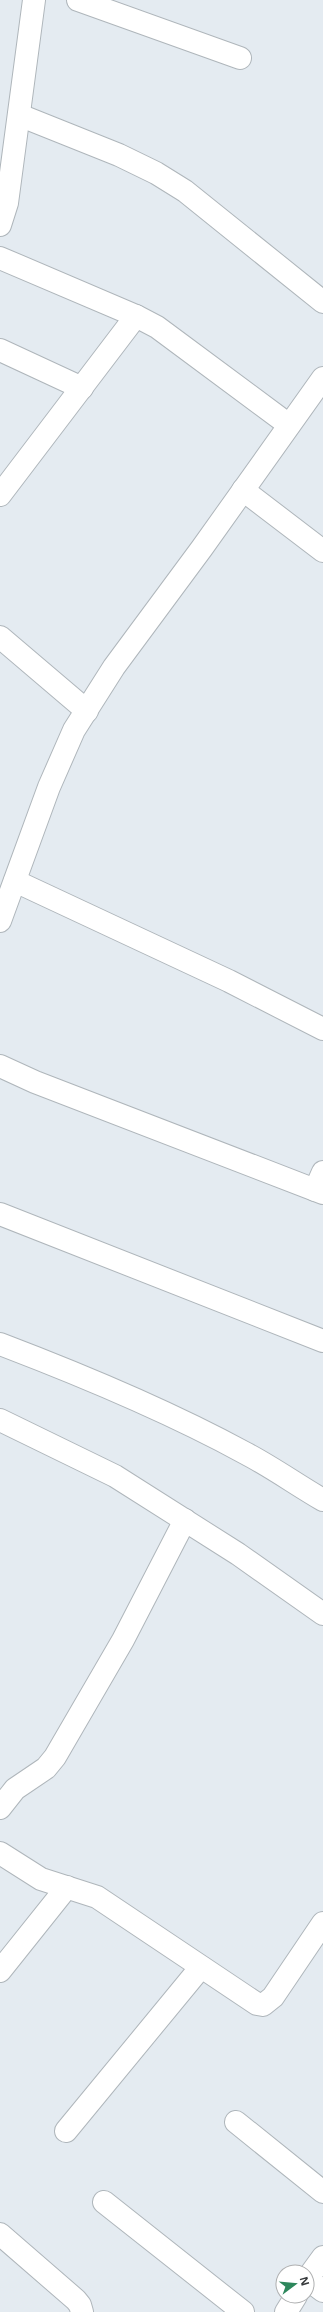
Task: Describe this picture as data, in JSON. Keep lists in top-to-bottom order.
{
  "north": "right"
}
